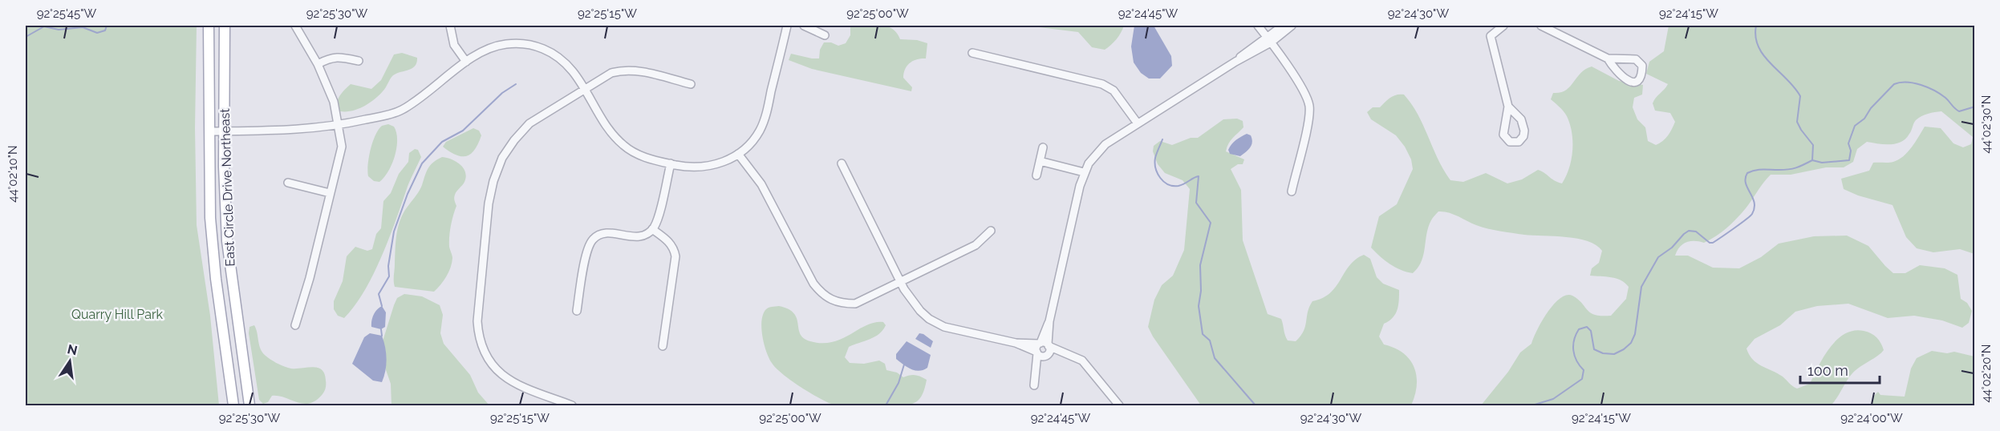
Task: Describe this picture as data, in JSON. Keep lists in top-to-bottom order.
{
  "streets": {
    "main road": ["East Circle Drive Northeast"]
  },
  "parks": ["Quarry Hill Park"],
  "scale_bar": "100 m",
  "north": "top",
  "coordinates": [
    "92°25'45\"W",
    "92°25'30\"W",
    "92°25'15\"W",
    "92°25'00\"W",
    "92°24'45\"W",
    "92°24'30\"W",
    "92°24'15\"W",
    "44°02'30\"N",
    "44°02'10\"N",
    "44°02'20\"N",
    "92°24'00\"W"
  ]
}
